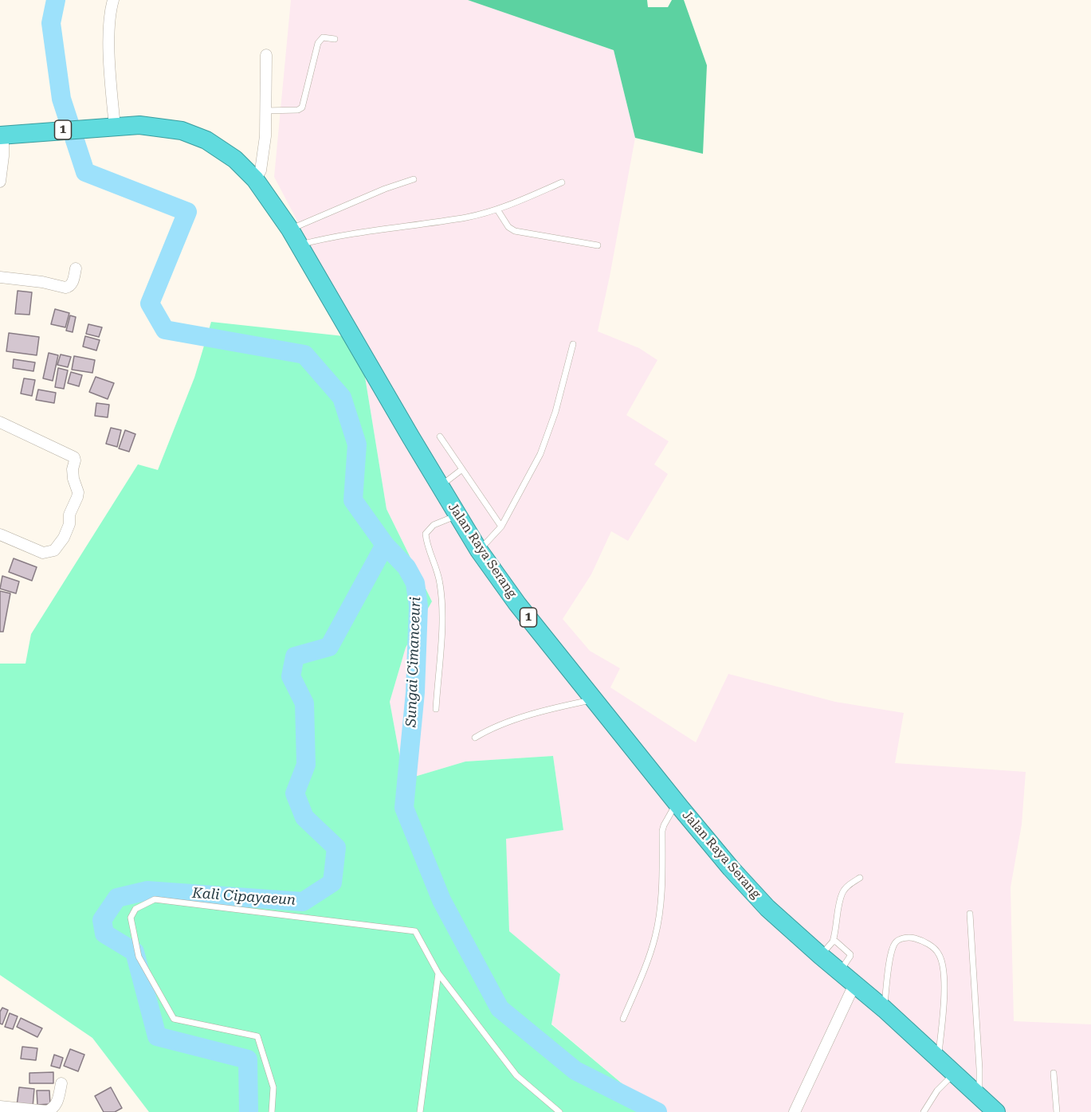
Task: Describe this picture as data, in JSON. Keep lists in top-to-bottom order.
{
  "streets": {
    "highway": ["1", "Jalan Raya Serang"]
  },
  "water": ["Sungai Cimanceuri", "Kali Cipayaeun"]
}
